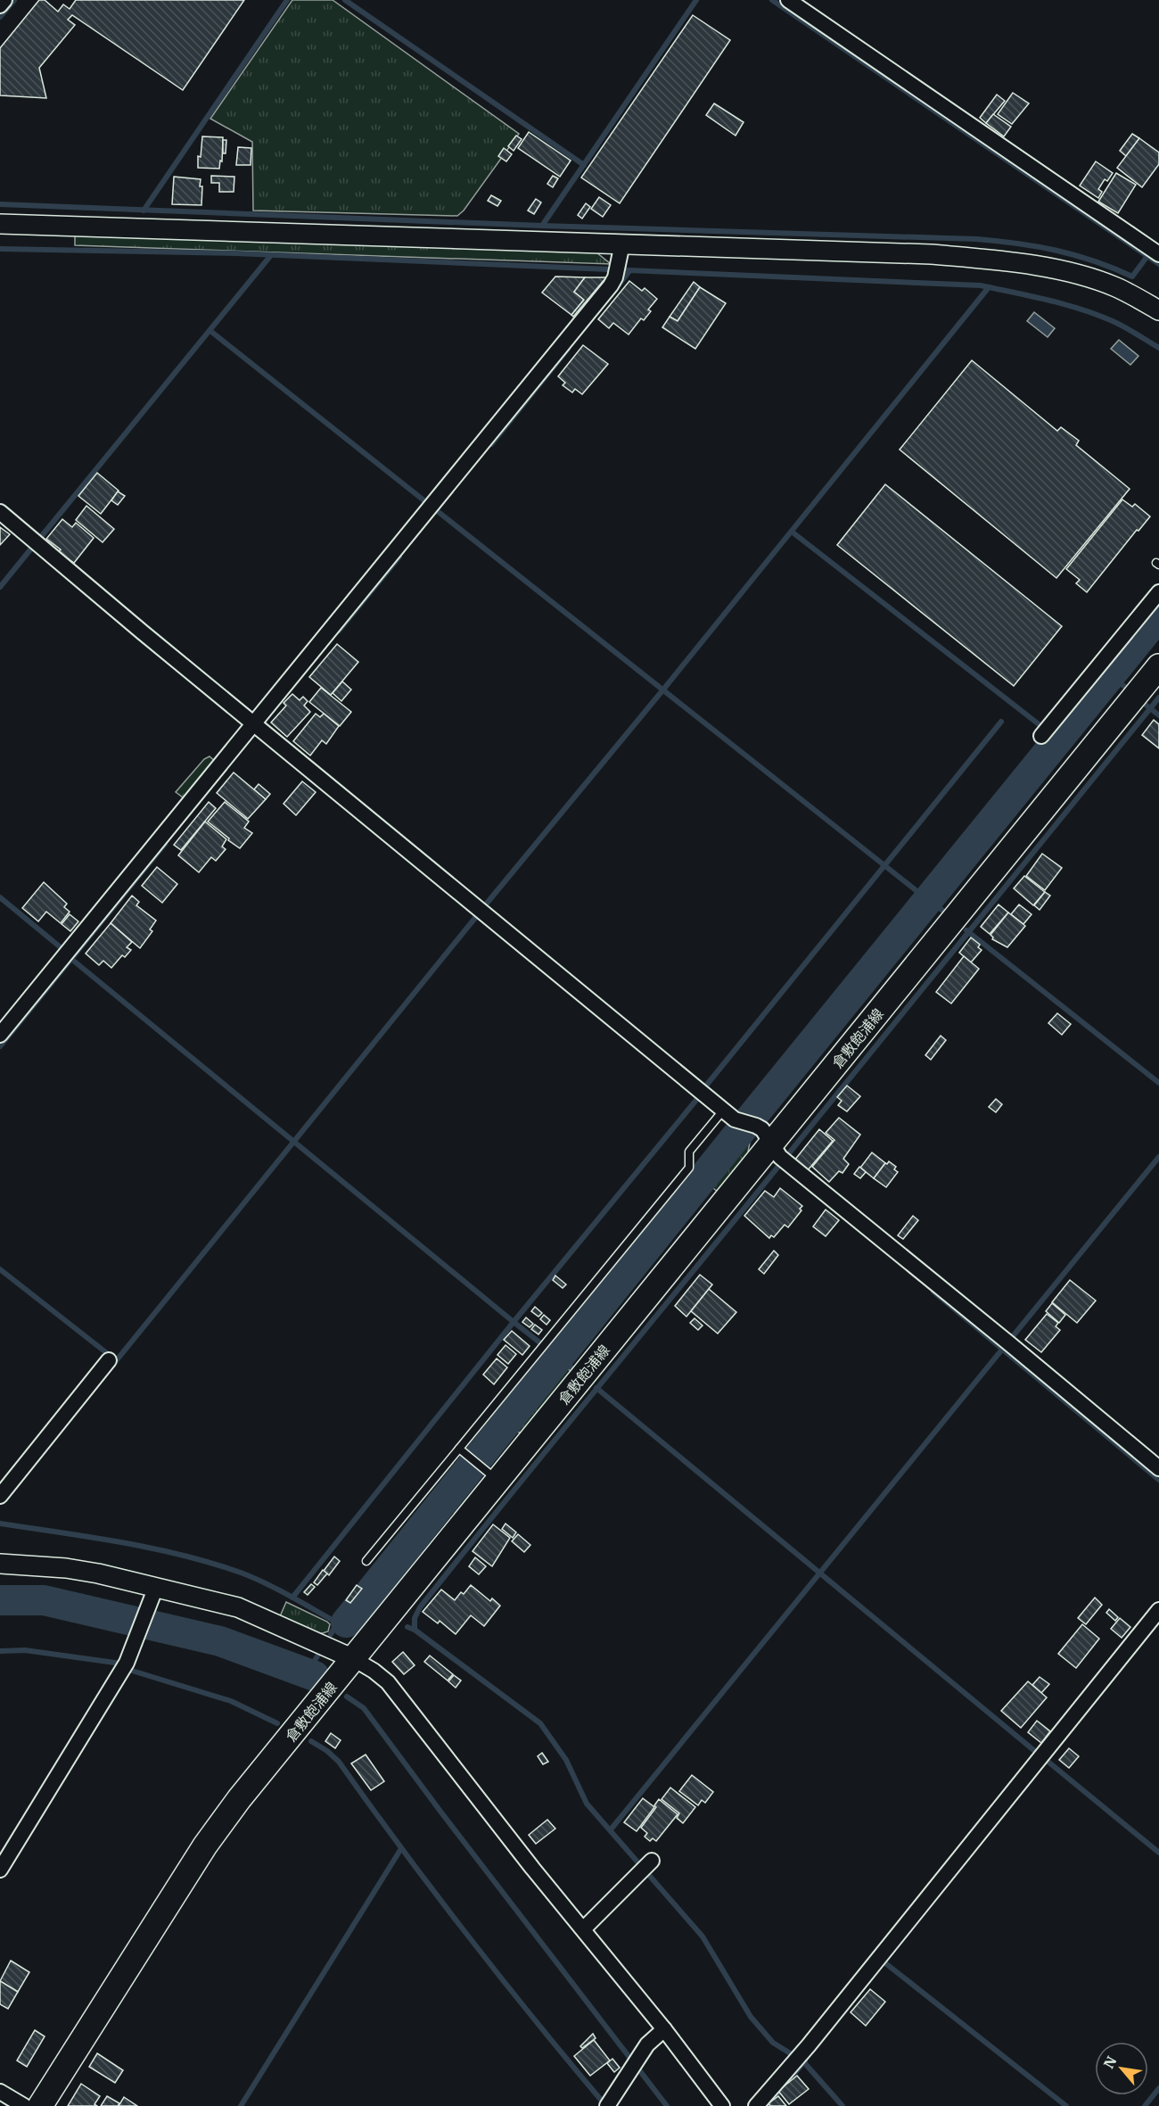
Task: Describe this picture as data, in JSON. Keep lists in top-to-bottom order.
{
  "streets": {
    "main road": ["倉敷飽浦線"]
  },
  "north": "top left"
}
